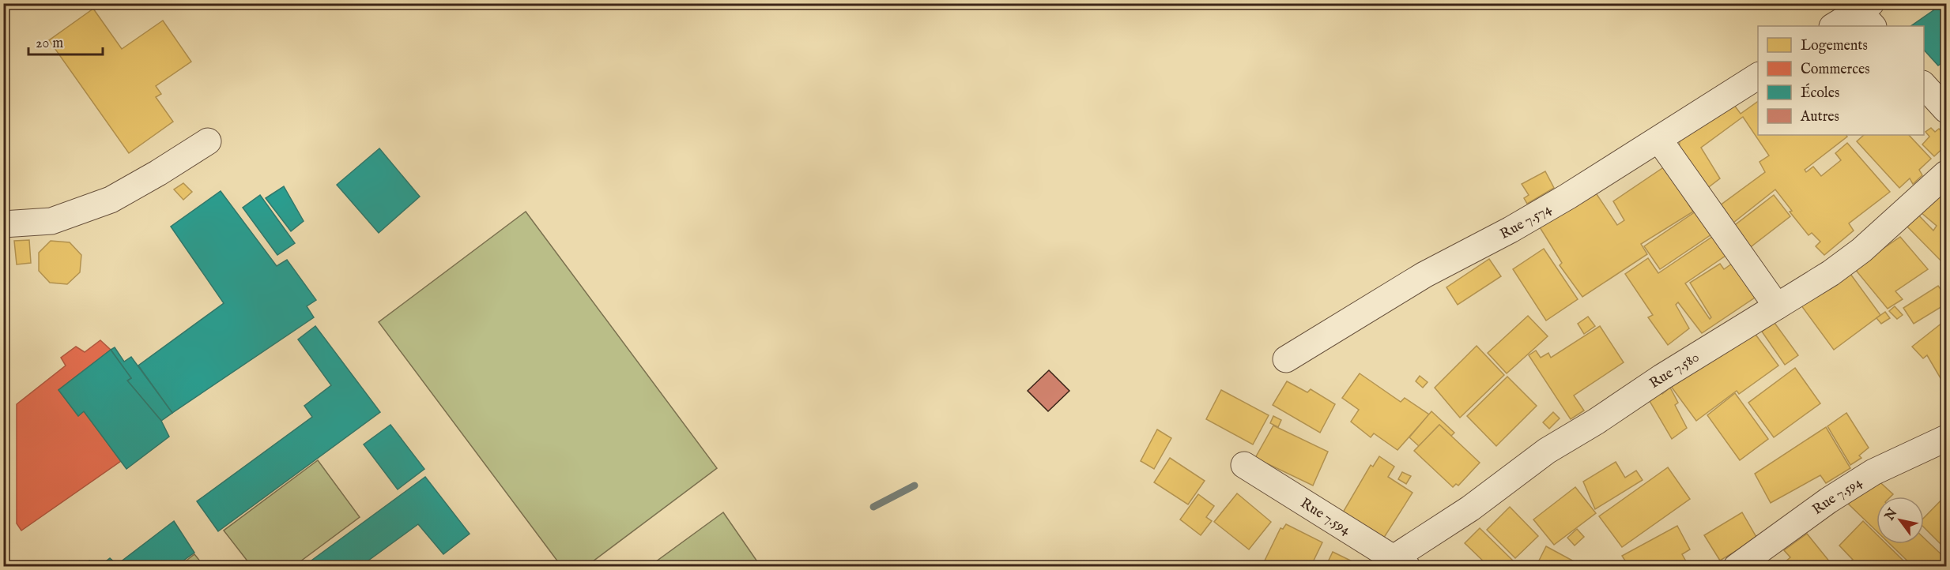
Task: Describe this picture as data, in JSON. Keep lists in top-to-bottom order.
{
  "streets": {
    "street": ["Rue 7.574", "Rue 7.580", "Rue 7.594"]
  },
  "crossings": [
    ["Rue 7.580", "Rue 7.594"]
  ],
  "legend": [
    "Logements",
    "Commerces",
    "Écoles",
    "Autres"
  ],
  "scale_bar": "20 m",
  "north": "top left"
}
